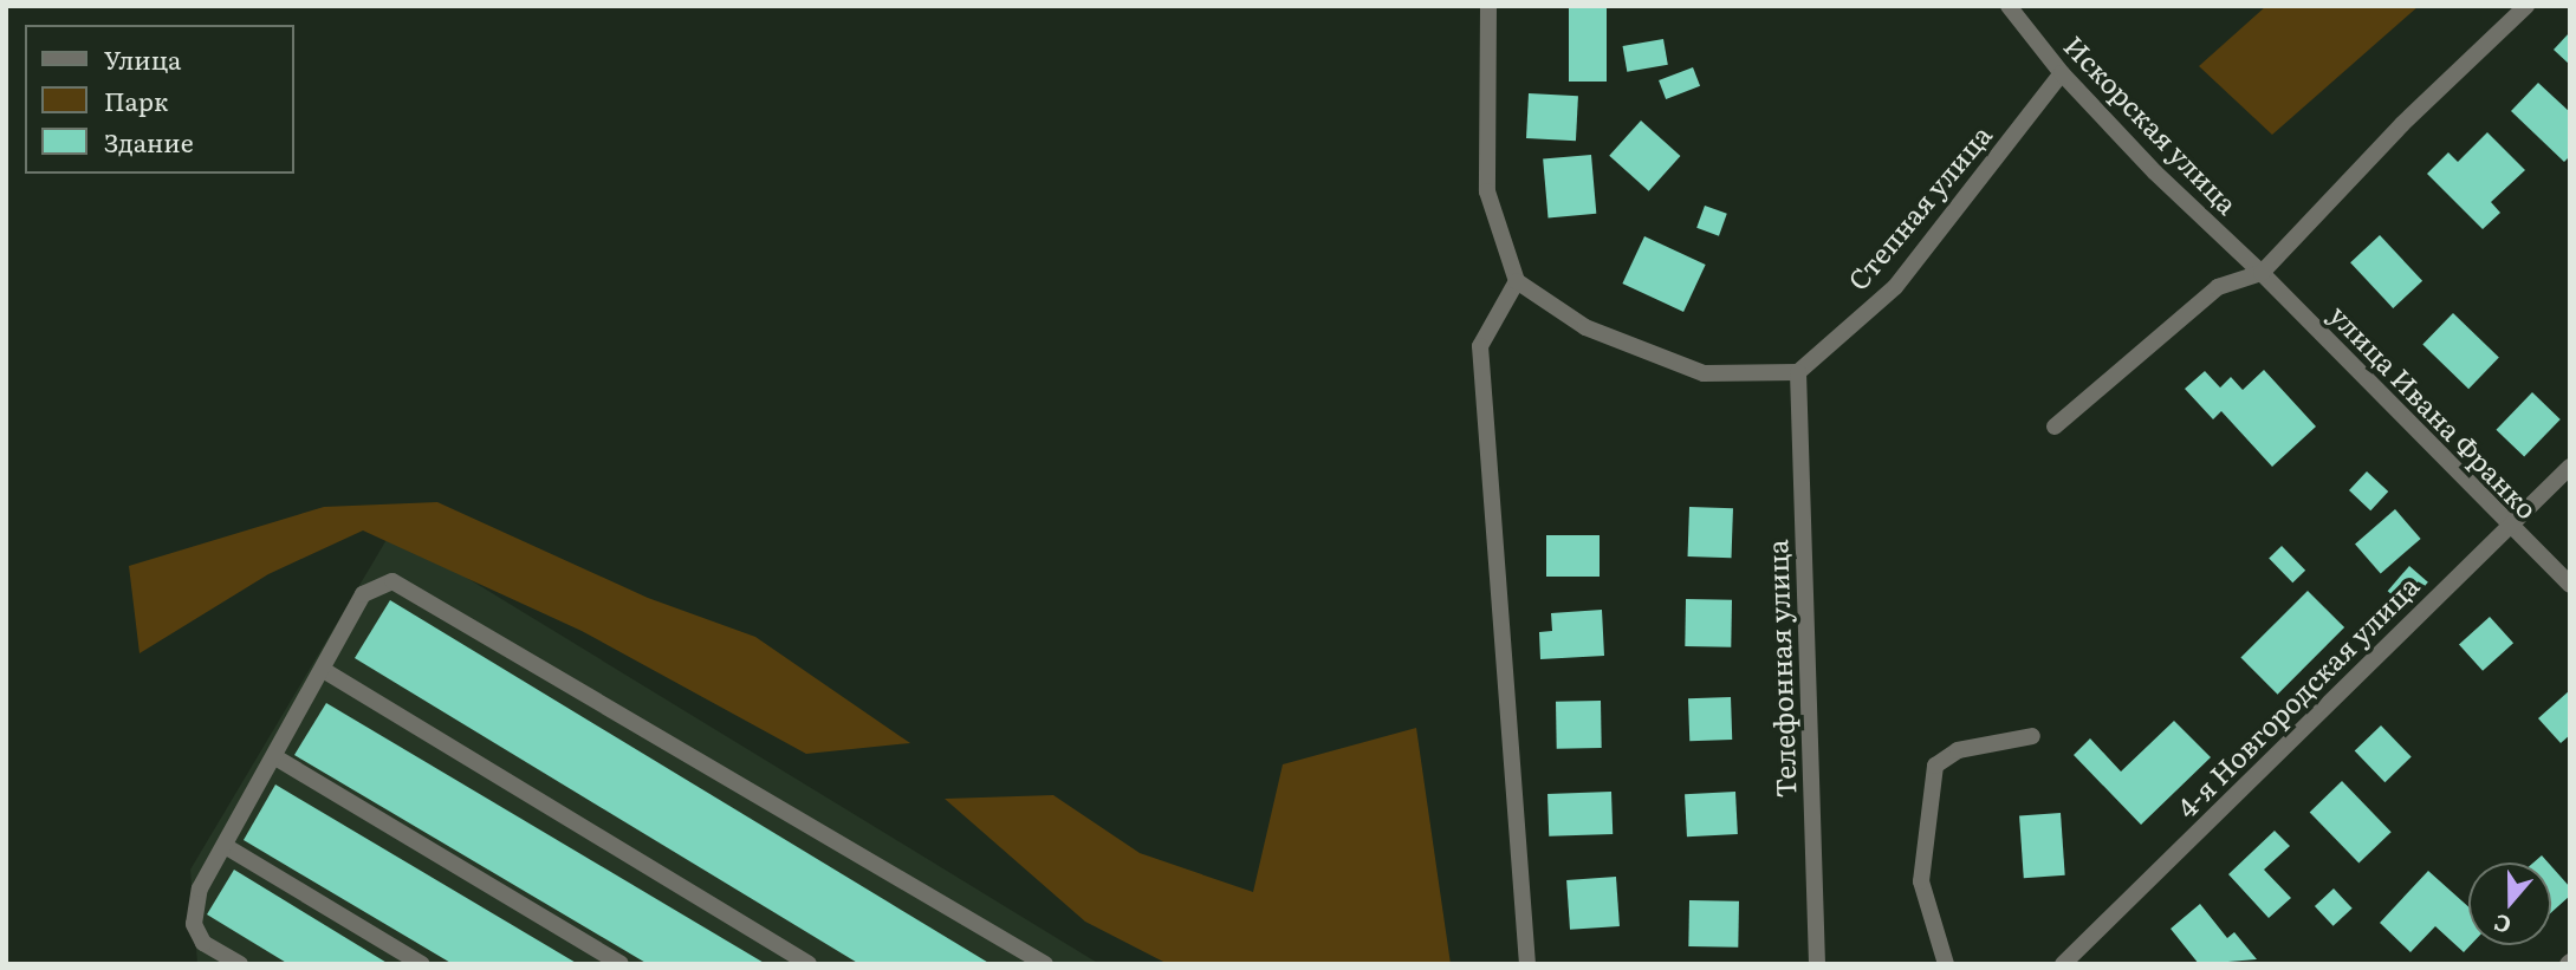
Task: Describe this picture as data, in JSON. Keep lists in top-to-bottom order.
{
  "streets": {
    "street": [
      "Искорская улица",
      "Степная улица",
      "улица Ивана Франко",
      "Телефонная улица",
      "4-я Новгородская улица"
    ]
  },
  "crossings": [
    ["Искорская улица", "Степная улица"],
    ["Искорская улица", "улица Ивана Франко"],
    ["Степная улица", "Телефонная улица"],
    ["улица Ивана Франко", "4-я Новгородская улица"]
  ],
  "legend": ["Улица", "Парк", "Здание"],
  "north": "bottom"
}
